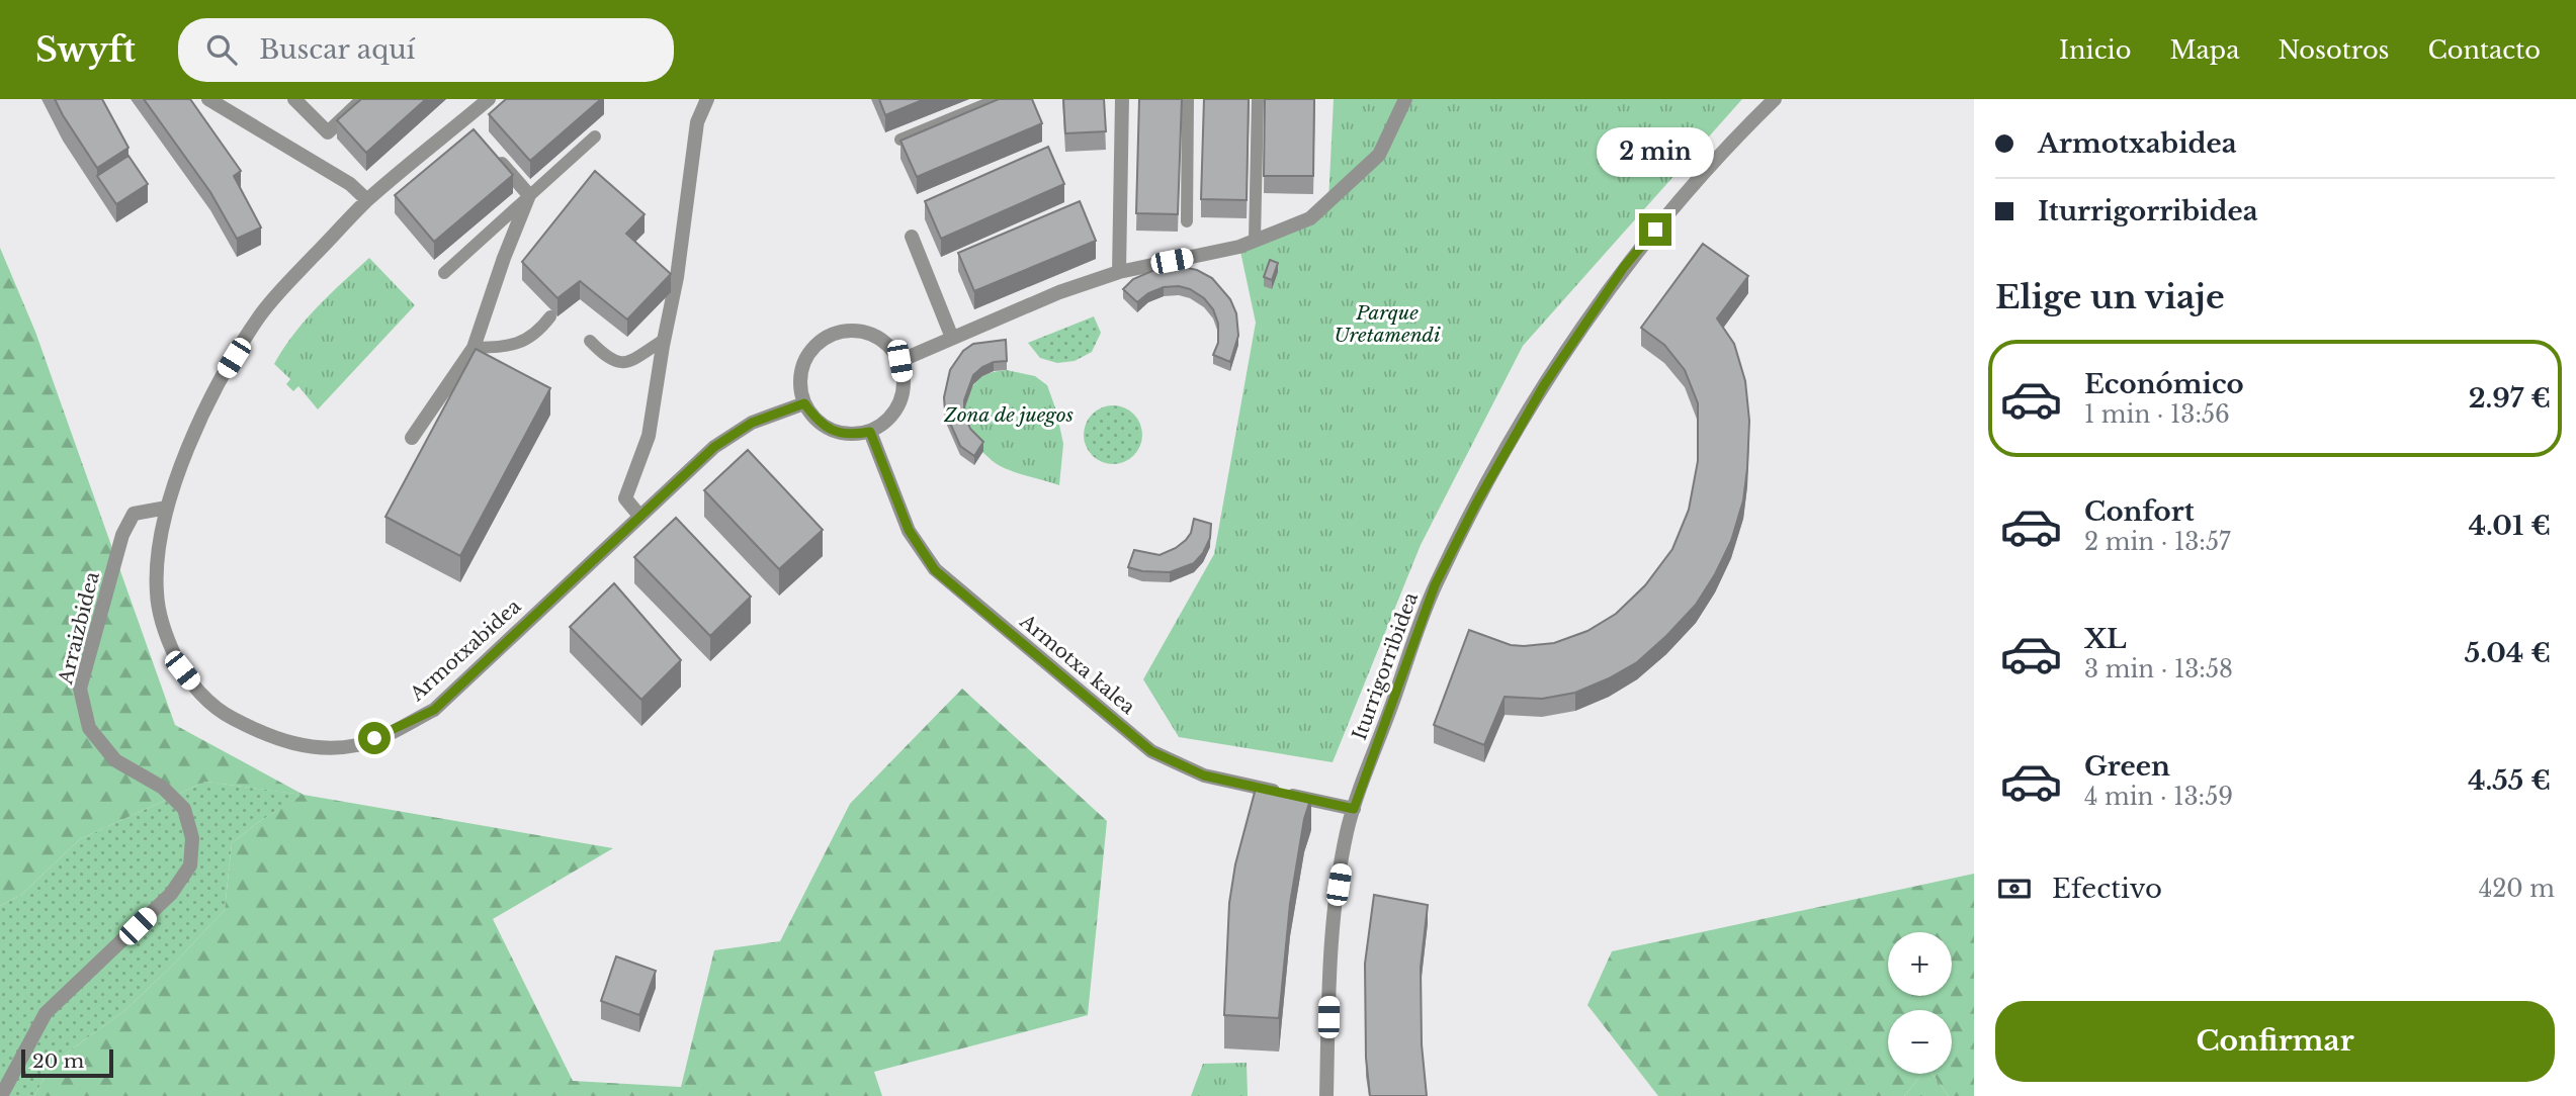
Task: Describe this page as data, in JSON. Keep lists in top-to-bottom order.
{
  "streets": {
    "street": [
      "Arraizbidea",
      "Armotxabidea",
      "Armotxa kalea",
      "Iturrigorribidea"
    ]
  },
  "crossings": [
    ["Arraizbidea", "Armotxabidea"],
    ["Armotxabidea", "Armotxa kalea"],
    ["Armotxa kalea", "Iturrigorribidea"]
  ],
  "parks": ["Parque Uretamendi", "Zona de juegos"],
  "scale_bar": "20 m",
  "page": {
    "header": "Swyft",
    "search": "Buscar aquí",
    "nav": [
      "Inicio",
      "Mapa",
      "Nosotros",
      "Contacto"
    ],
    "banner": ["Armotxabidea", "Iturrigorribidea"],
    "bubble": "2 min",
    "heading": "Elige un viaje",
    "list": [
      {
        "name": "Económico",
        "note": "1 min · 13:56",
        "value": "2.97 €"
      },
      {
        "name": "Confort",
        "note": "2 min · 13:57",
        "value": "4.01 €"
      },
      {
        "name": "XL",
        "note": "3 min · 13:58",
        "value": "5.04 €"
      },
      {
        "name": "Green",
        "note": "4 min · 13:59",
        "value": "4.55 €"
      }
    ],
    "pay": ["Efectivo", "420 m"],
    "map_buttons": ["+", "−"],
    "buttons": "Confirmar",
    "scale": "20 m"
  }
}
